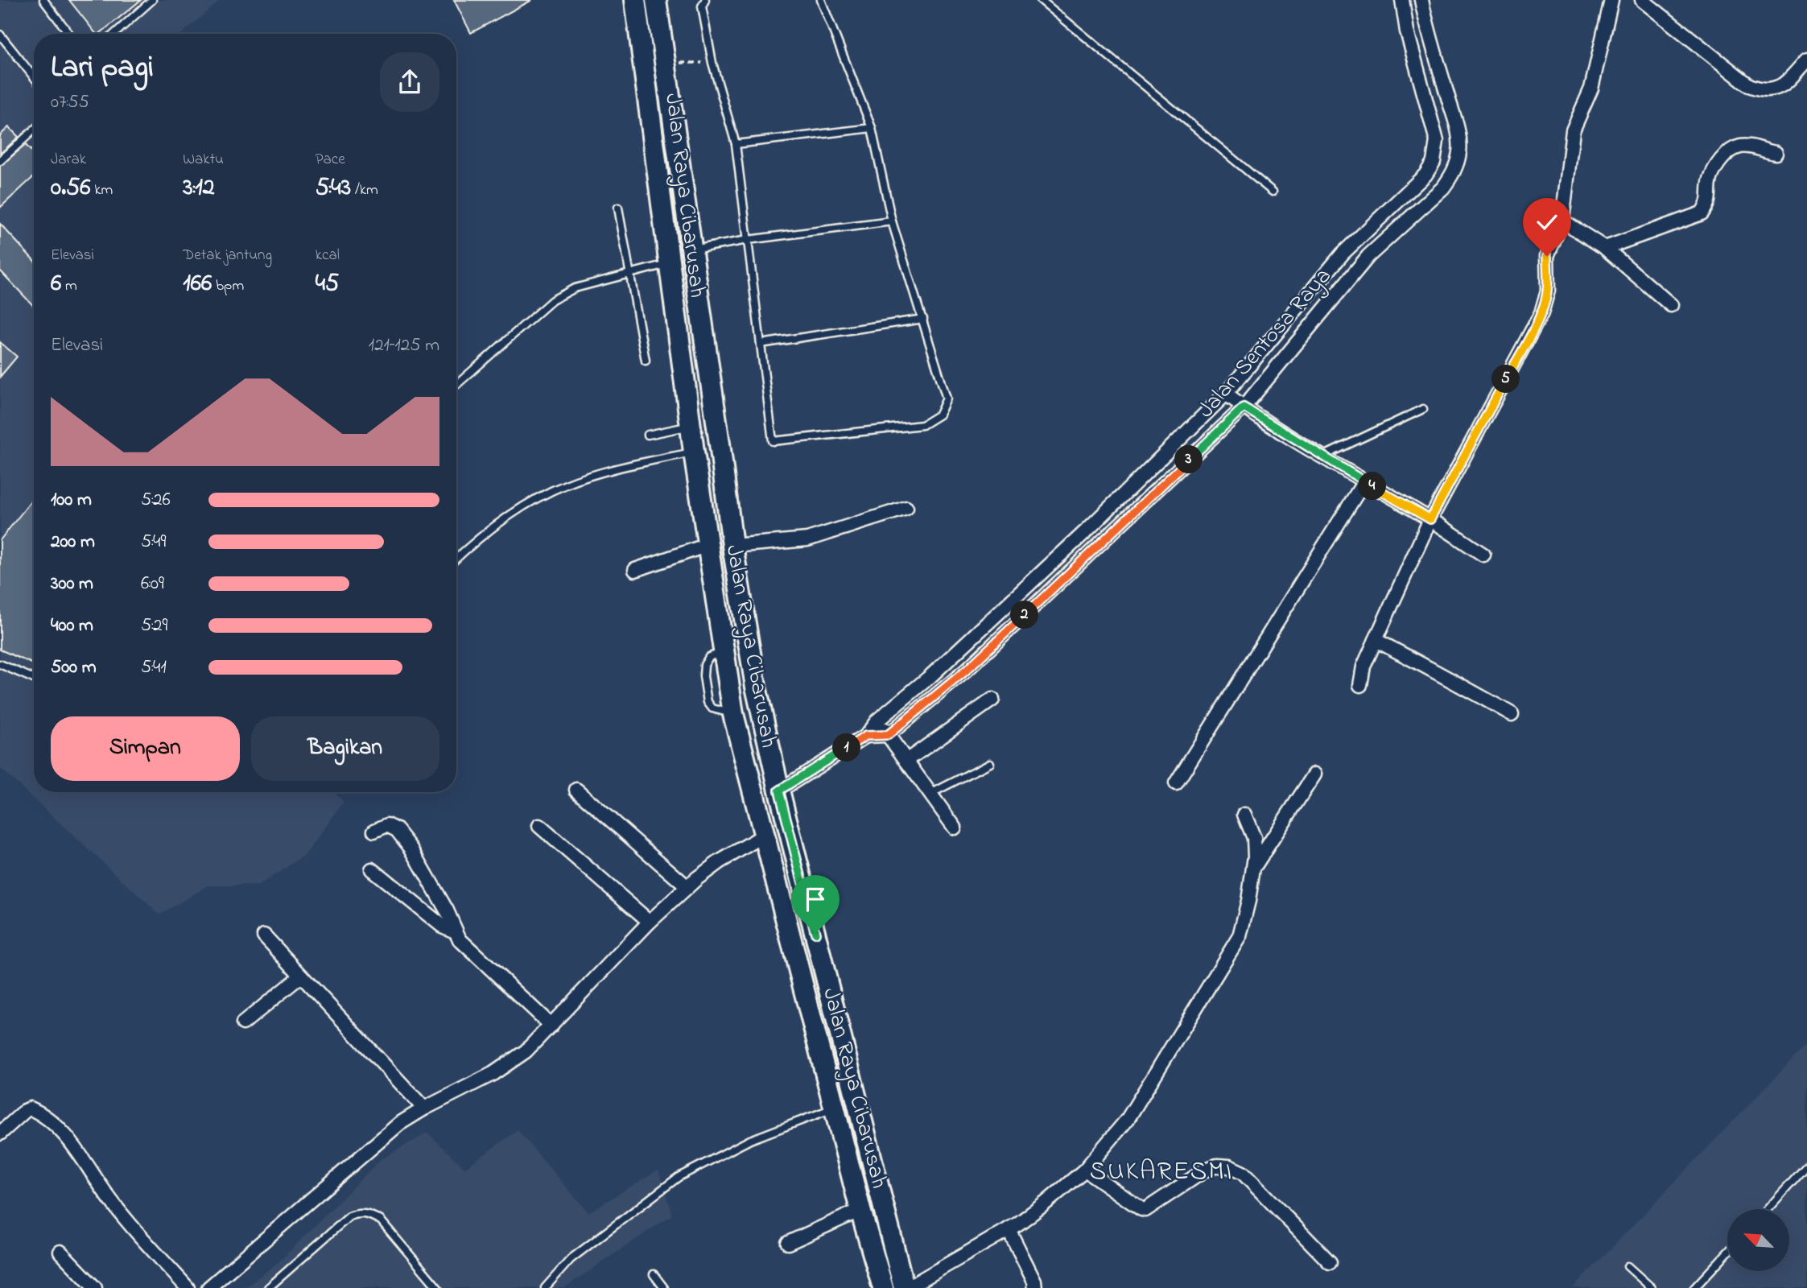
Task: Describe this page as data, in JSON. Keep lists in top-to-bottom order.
{
  "streets": {
    "main road": ["Jalan Raya Cibarusah"],
    "street": ["Jalan Sentosa Raya"]
  },
  "crossings": [
    ["Jalan Raya Cibarusah", "Jalan Sentosa Raya"]
  ],
  "districts": ["SUKARESMI"],
  "north": "top left",
  "page": {
    "heading": ["Lari pagi", "07:55"],
    "stats": [
      ["Jarak", "0.56 km"],
      ["Waktu", "3:12"],
      ["Pace", "5:43 /km"],
      ["Elevasi", "6 m"],
      ["Detak jantung", "166 bpm"],
      ["kcal", "45"]
    ],
    "chart": ["Elevasi", "121–125 m"],
    "pins": [
      "5",
      "3",
      "4",
      "2",
      "1"
    ],
    "list": [
      {
        "name": "100 m",
        "note": "5:26"
      },
      {
        "name": "200 m",
        "note": "5:49"
      },
      {
        "name": "300 m",
        "note": "6:09"
      },
      {
        "name": "400 m",
        "note": "5:29"
      },
      {
        "name": "500 m",
        "note": "5:41"
      }
    ],
    "buttons": ["Simpan", "Bagikan"]
  }
}
